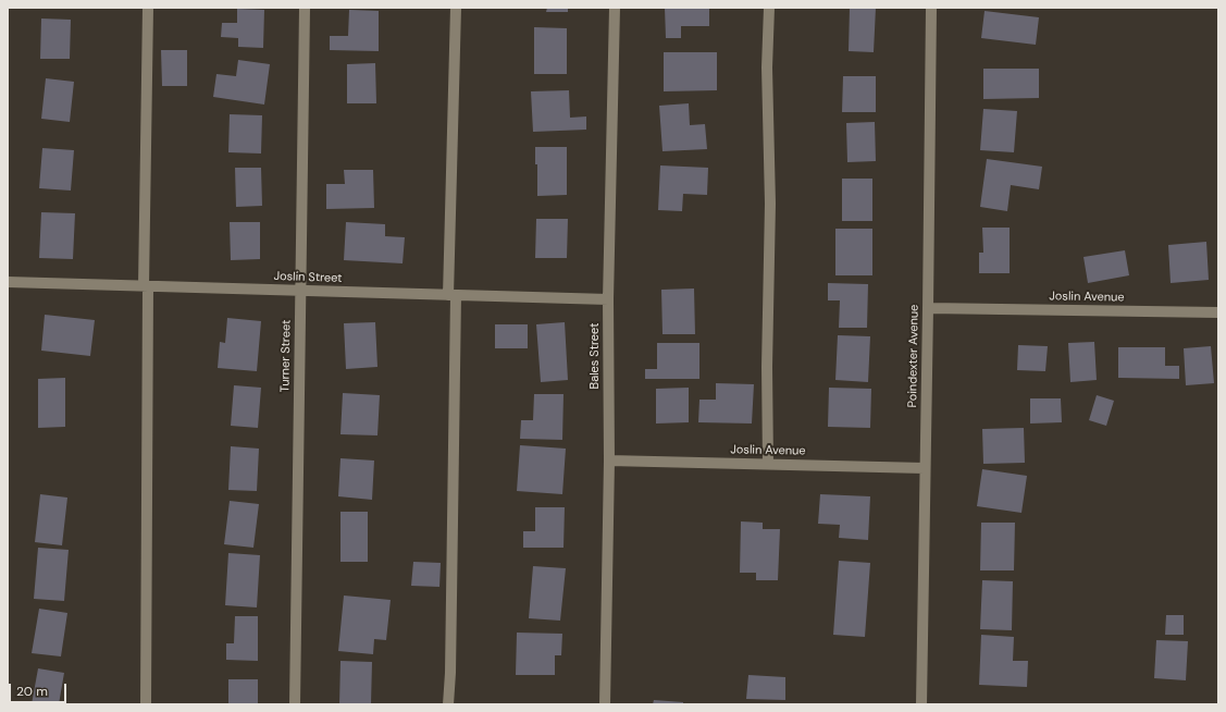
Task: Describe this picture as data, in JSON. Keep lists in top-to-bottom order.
{
  "streets": {
    "street": [
      "Joslin Street",
      "Joslin Avenue",
      "Turner Street",
      "Bales Street",
      "Poindexter Avenue"
    ]
  },
  "crossings": [
    ["Joslin Street", "Turner Street"],
    ["Joslin Street", "Bales Street"],
    ["Joslin Avenue", "Bales Street"],
    ["Joslin Avenue", "Poindexter Avenue"]
  ],
  "scale_bar": "20 m"
}
